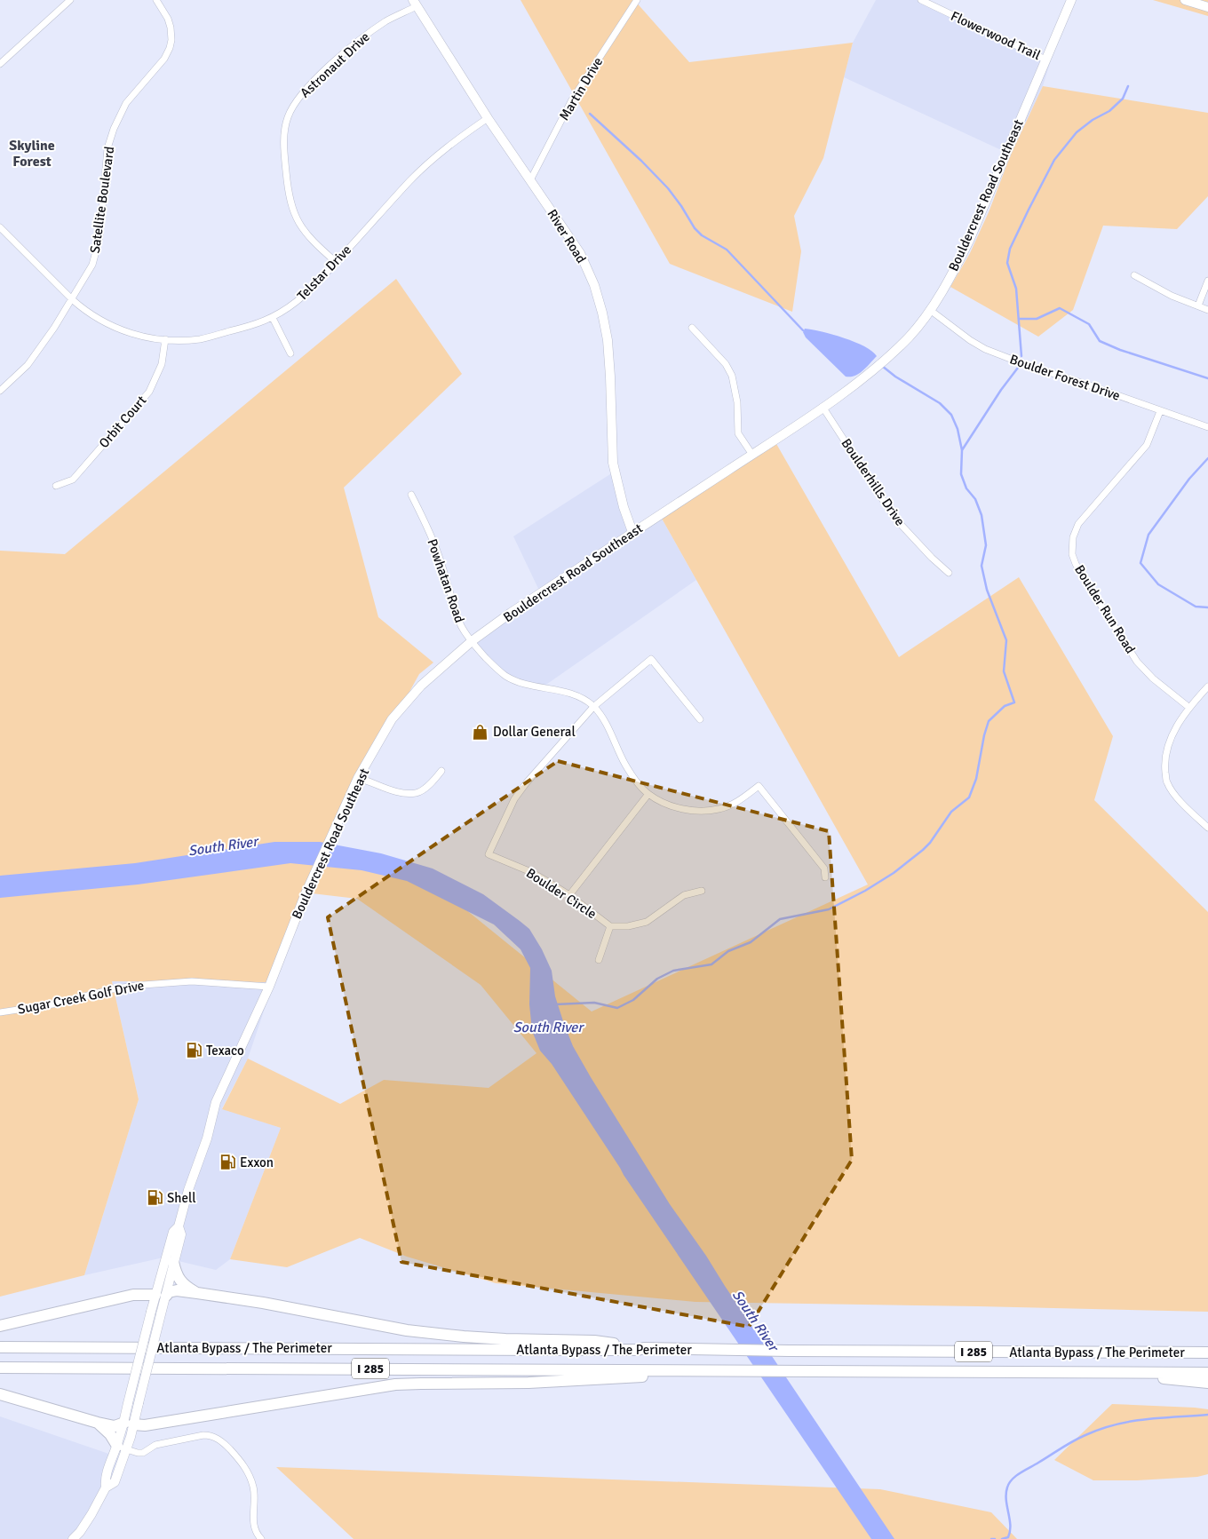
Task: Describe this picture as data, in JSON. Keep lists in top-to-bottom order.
{
  "streets": {
    "highway": ["Atlanta Bypass / The Perimeter", "I 285"],
    "street": [
      "Flowerwood Trail",
      "Astronaut Drive",
      "Martin Drive",
      "Bouldercrest Road Southeast",
      "Satellite Boulevard",
      "River Road",
      "Telstar Drive",
      "Boulder Forest Drive",
      "Orbit Court",
      "Boulderhills Drive",
      "Powhatan Road",
      "Boulder Run Road",
      "Boulder Circle",
      "Sugar Creek Golf Drive"
    ]
  },
  "crossings": [
    ["Flowerwood Trail", "Bouldercrest Road Southeast"],
    ["Astronaut Drive", "River Road"],
    ["Astronaut Drive", "Telstar Drive"],
    ["Martin Drive", "River Road"],
    ["Bouldercrest Road Southeast", "River Road"],
    ["Bouldercrest Road Southeast", "Boulder Forest Drive"],
    ["Bouldercrest Road Southeast", "Boulderhills Drive"],
    ["Bouldercrest Road Southeast", "Powhatan Road"],
    ["Bouldercrest Road Southeast", "Sugar Creek Golf Drive"],
    ["Satellite Boulevard", "Telstar Drive"],
    ["River Road", "Telstar Drive"],
    ["Telstar Drive", "Orbit Court"],
    ["Boulder Forest Drive", "Boulder Run Road"],
    ["Powhatan Road", "Boulder Circle"]
  ],
  "districts": ["Skyline Forest"],
  "water": ["South River"],
  "places": {
    "shop": ["Dollar General"],
    "fuel station": ["Texaco", "Exxon", "Shell"]
  }
}
